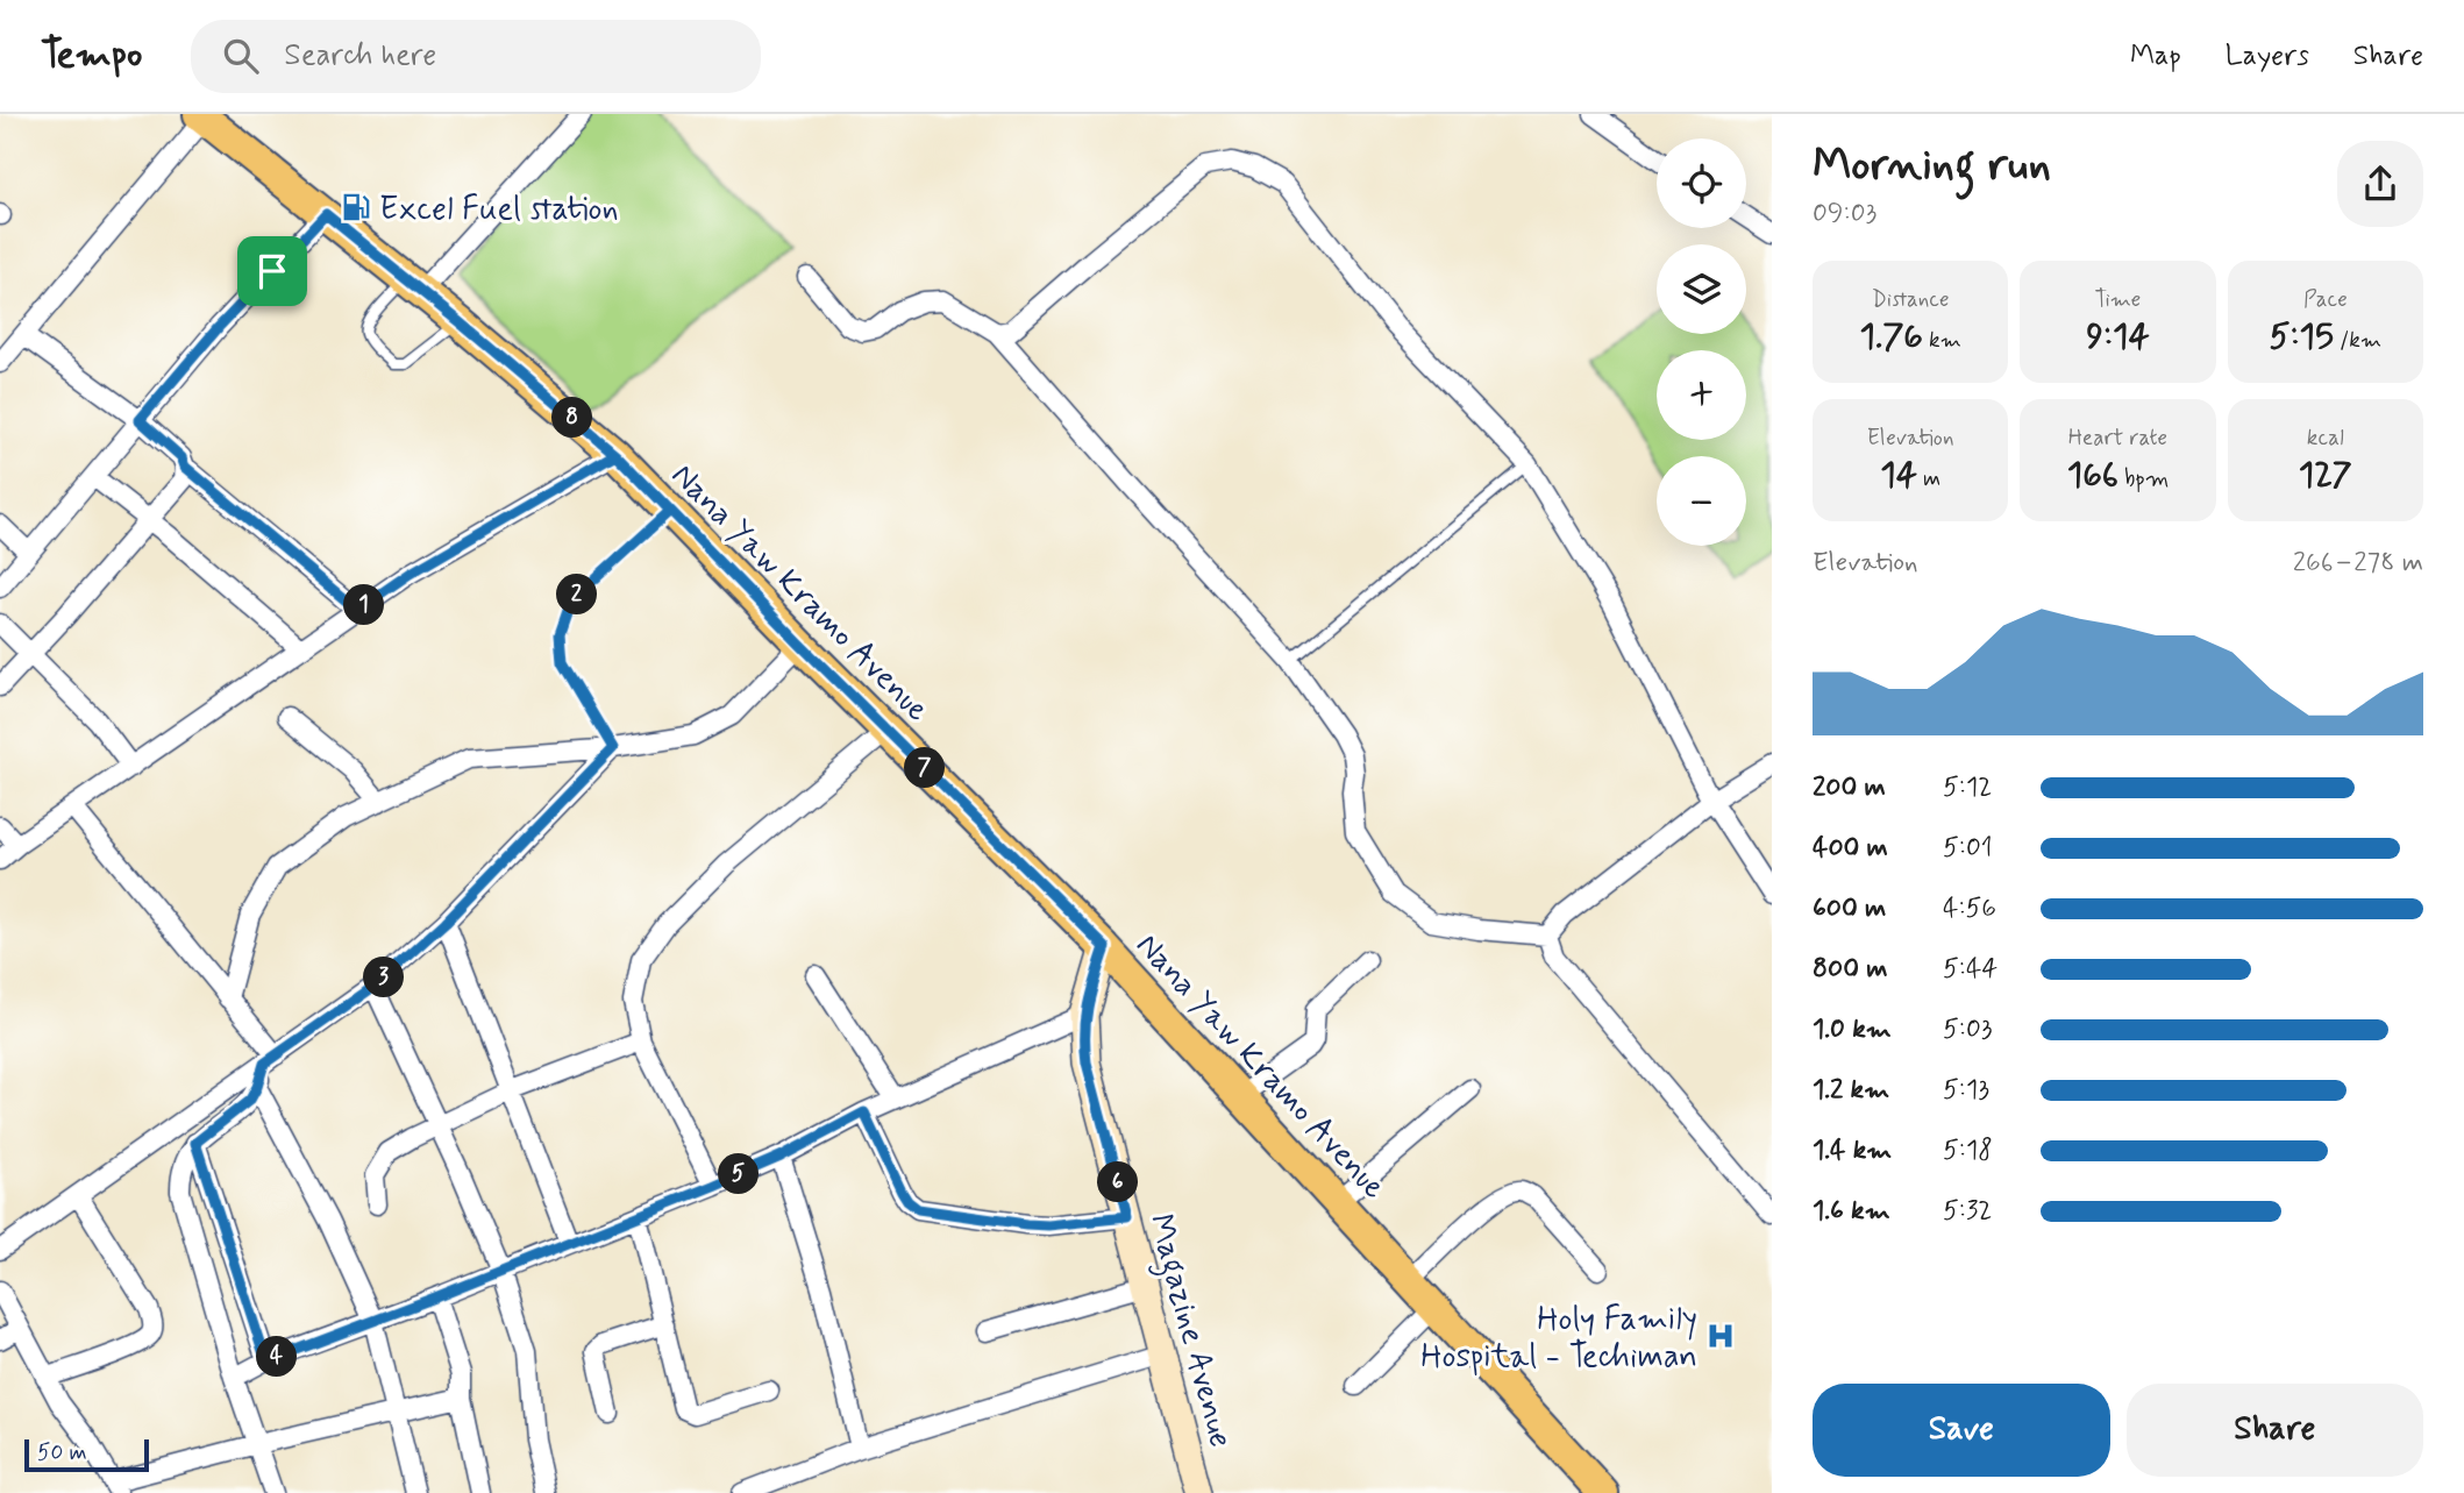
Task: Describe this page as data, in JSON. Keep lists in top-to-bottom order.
{
  "streets": {
    "main road": ["Nana Yaw Kramo Avenue"],
    "street": ["Magazine Avenue"]
  },
  "crossings": [
    ["Nana Yaw Kramo Avenue", "Magazine Avenue"]
  ],
  "places": {
    "fuel station": ["Excel Fuel station"],
    "hospital": ["Holy Family Hospital - Techiman"]
  },
  "scale_bar": "50 m",
  "page": {
    "header": "Tempo",
    "search": "Search here",
    "nav": ["Map", "Layers", "Share"],
    "heading": ["Morning run", "09:03"],
    "map_buttons": ["+", "−"],
    "stats": [
      ["Distance", "1.76 km"],
      ["Time", "9:14"],
      ["Pace", "5:15 /km"],
      ["Elevation", "14 m"],
      ["Heart rate", "166 bpm"],
      ["kcal", "127"]
    ],
    "pins": [
      "8",
      "2",
      "1",
      "7",
      "3",
      "5",
      "6",
      "4"
    ],
    "chart": ["Elevation", "266–278 m"],
    "list": [
      {
        "name": "200 m",
        "note": "5:12"
      },
      {
        "name": "400 m",
        "note": "5:01"
      },
      {
        "name": "600 m",
        "note": "4:56"
      },
      {
        "name": "800 m",
        "note": "5:44"
      },
      {
        "name": "1.0 km",
        "note": "5:03"
      },
      {
        "name": "1.2 km",
        "note": "5:13"
      },
      {
        "name": "1.4 km",
        "note": "5:18"
      },
      {
        "name": "1.6 km",
        "note": "5:32"
      }
    ],
    "buttons": ["Save", "Share"],
    "scale": "50 m"
  }
}
